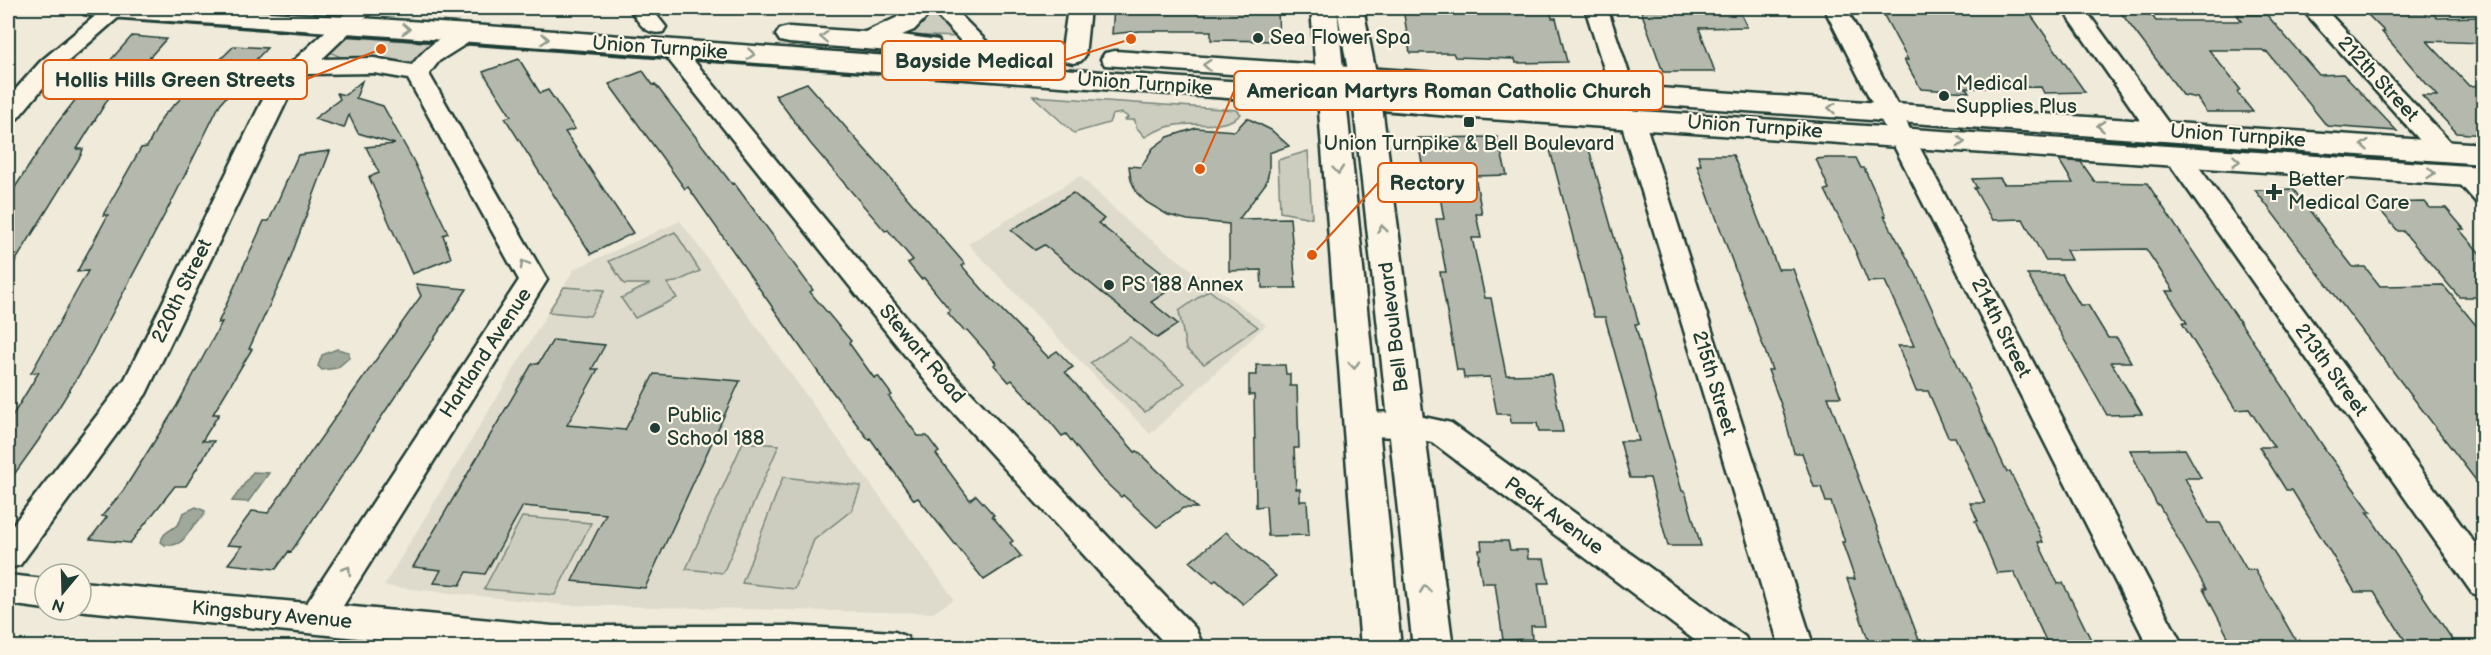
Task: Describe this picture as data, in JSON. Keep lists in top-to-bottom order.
{
  "streets": {
    "main road": ["Union Turnpike", "Bell Boulevard"],
    "street": [
      "212th Street",
      "220th Street",
      "214th Street",
      "Hartland Avenue",
      "Stewart Road",
      "213th Street",
      "215th Street",
      "Peck Avenue",
      "Kingsbury Avenue"
    ]
  },
  "crossings": [
    ["Union Turnpike", "212th Street"],
    ["Union Turnpike", "220th Street"],
    ["Union Turnpike", "Bell Boulevard"],
    ["Union Turnpike", "214th Street"],
    ["Union Turnpike", "Stewart Road"],
    ["Union Turnpike", "213th Street"],
    ["Union Turnpike", "215th Street"],
    ["Bell Boulevard", "Peck Avenue"],
    ["Hartland Avenue", "Kingsbury Avenue"]
  ],
  "one_way": ["Hartland Avenue"],
  "places": {
    "other": [
      "Sea Flower Spa",
      "Bayside Medical",
      "Hollis Hills Green Streets",
      "Medical Supplies Plus",
      "American Martyrs Roman Catholic Church",
      "Rectory",
      "PS 188 Annex",
      "Public School 188"
    ],
    "transit": ["Union Turnpike & Bell Boulevard"],
    "health": ["Better Medical Care"]
  },
  "north": "bottom"
}
